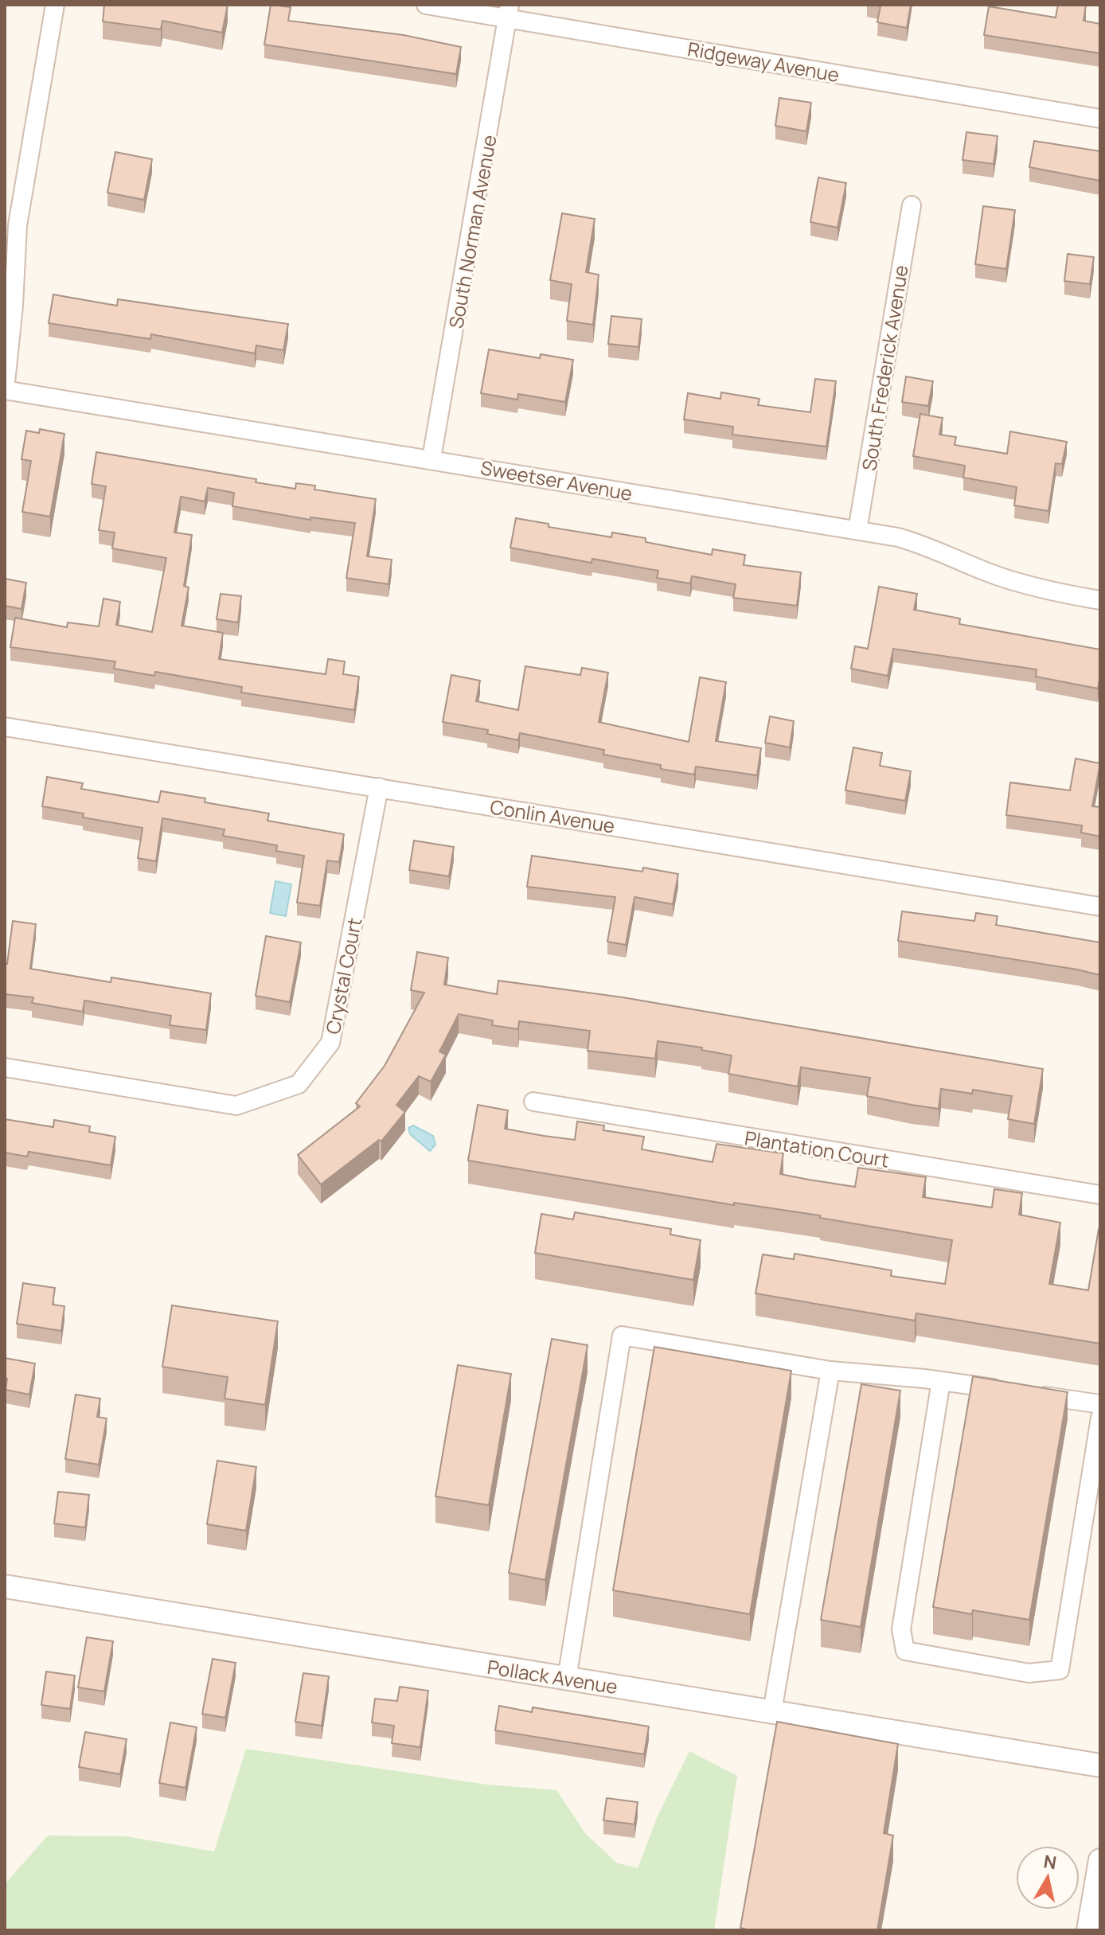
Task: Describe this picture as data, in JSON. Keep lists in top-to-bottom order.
{
  "streets": {
    "street": [
      "Ridgeway Avenue",
      "South Norman Avenue",
      "South Frederick Avenue",
      "Sweetser Avenue",
      "Conlin Avenue",
      "Crystal Court",
      "Plantation Court",
      "Pollack Avenue"
    ]
  },
  "crossings": [
    ["Ridgeway Avenue", "South Norman Avenue"],
    ["South Norman Avenue", "Sweetser Avenue"],
    ["South Frederick Avenue", "Sweetser Avenue"],
    ["Conlin Avenue", "Crystal Court"]
  ],
  "north": "top"
}
